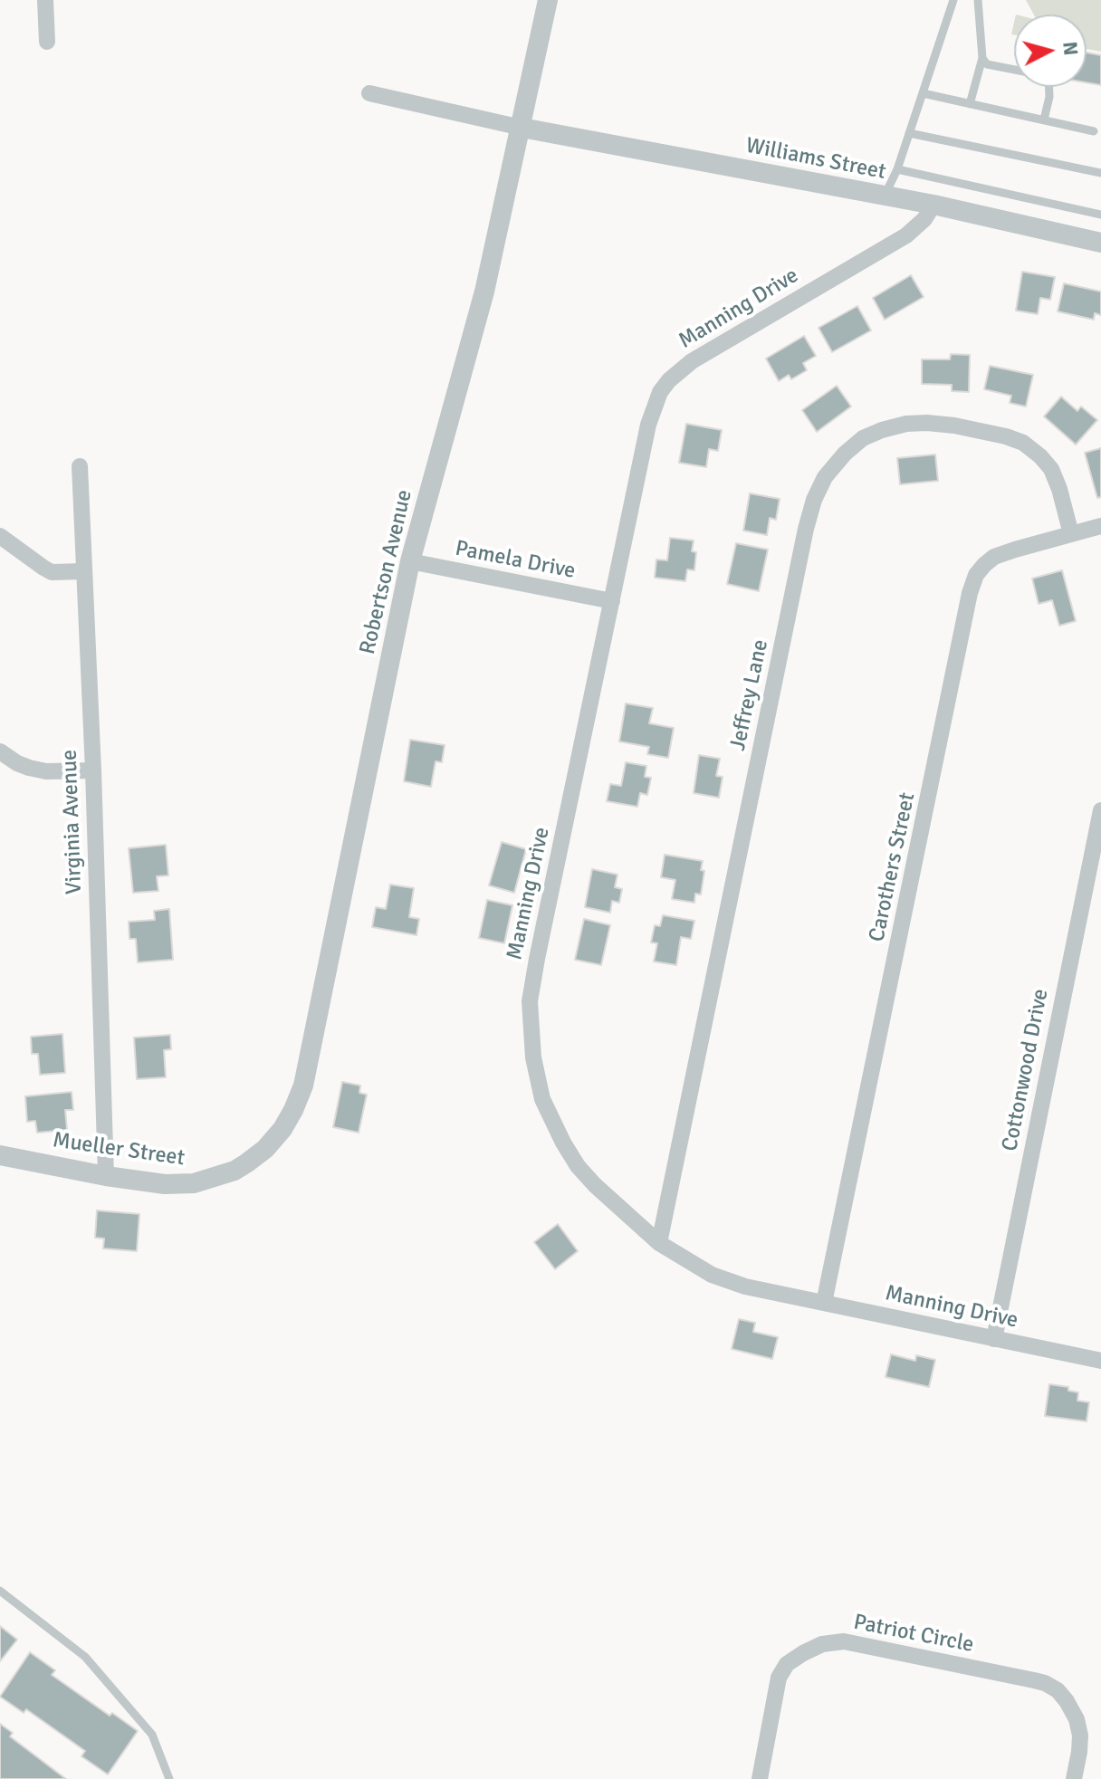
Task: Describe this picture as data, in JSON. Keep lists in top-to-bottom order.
{
  "streets": {
    "street": [
      "Williams Street",
      "Manning Drive",
      "Pamela Drive",
      "Robertson Avenue",
      "Jeffrey Lane",
      "Virginia Avenue",
      "Carothers Street",
      "Cottonwood Drive",
      "Mueller Street",
      "Patriot Circle"
    ]
  },
  "crossings": [
    ["Williams Street", "Manning Drive"],
    ["Williams Street", "Robertson Avenue"],
    ["Manning Drive", "Pamela Drive"],
    ["Manning Drive", "Jeffrey Lane"],
    ["Manning Drive", "Carothers Street"],
    ["Manning Drive", "Cottonwood Drive"],
    ["Pamela Drive", "Robertson Avenue"],
    ["Robertson Avenue", "Mueller Street"],
    ["Jeffrey Lane", "Carothers Street"],
    ["Virginia Avenue", "Mueller Street"]
  ],
  "north": "right"
}
